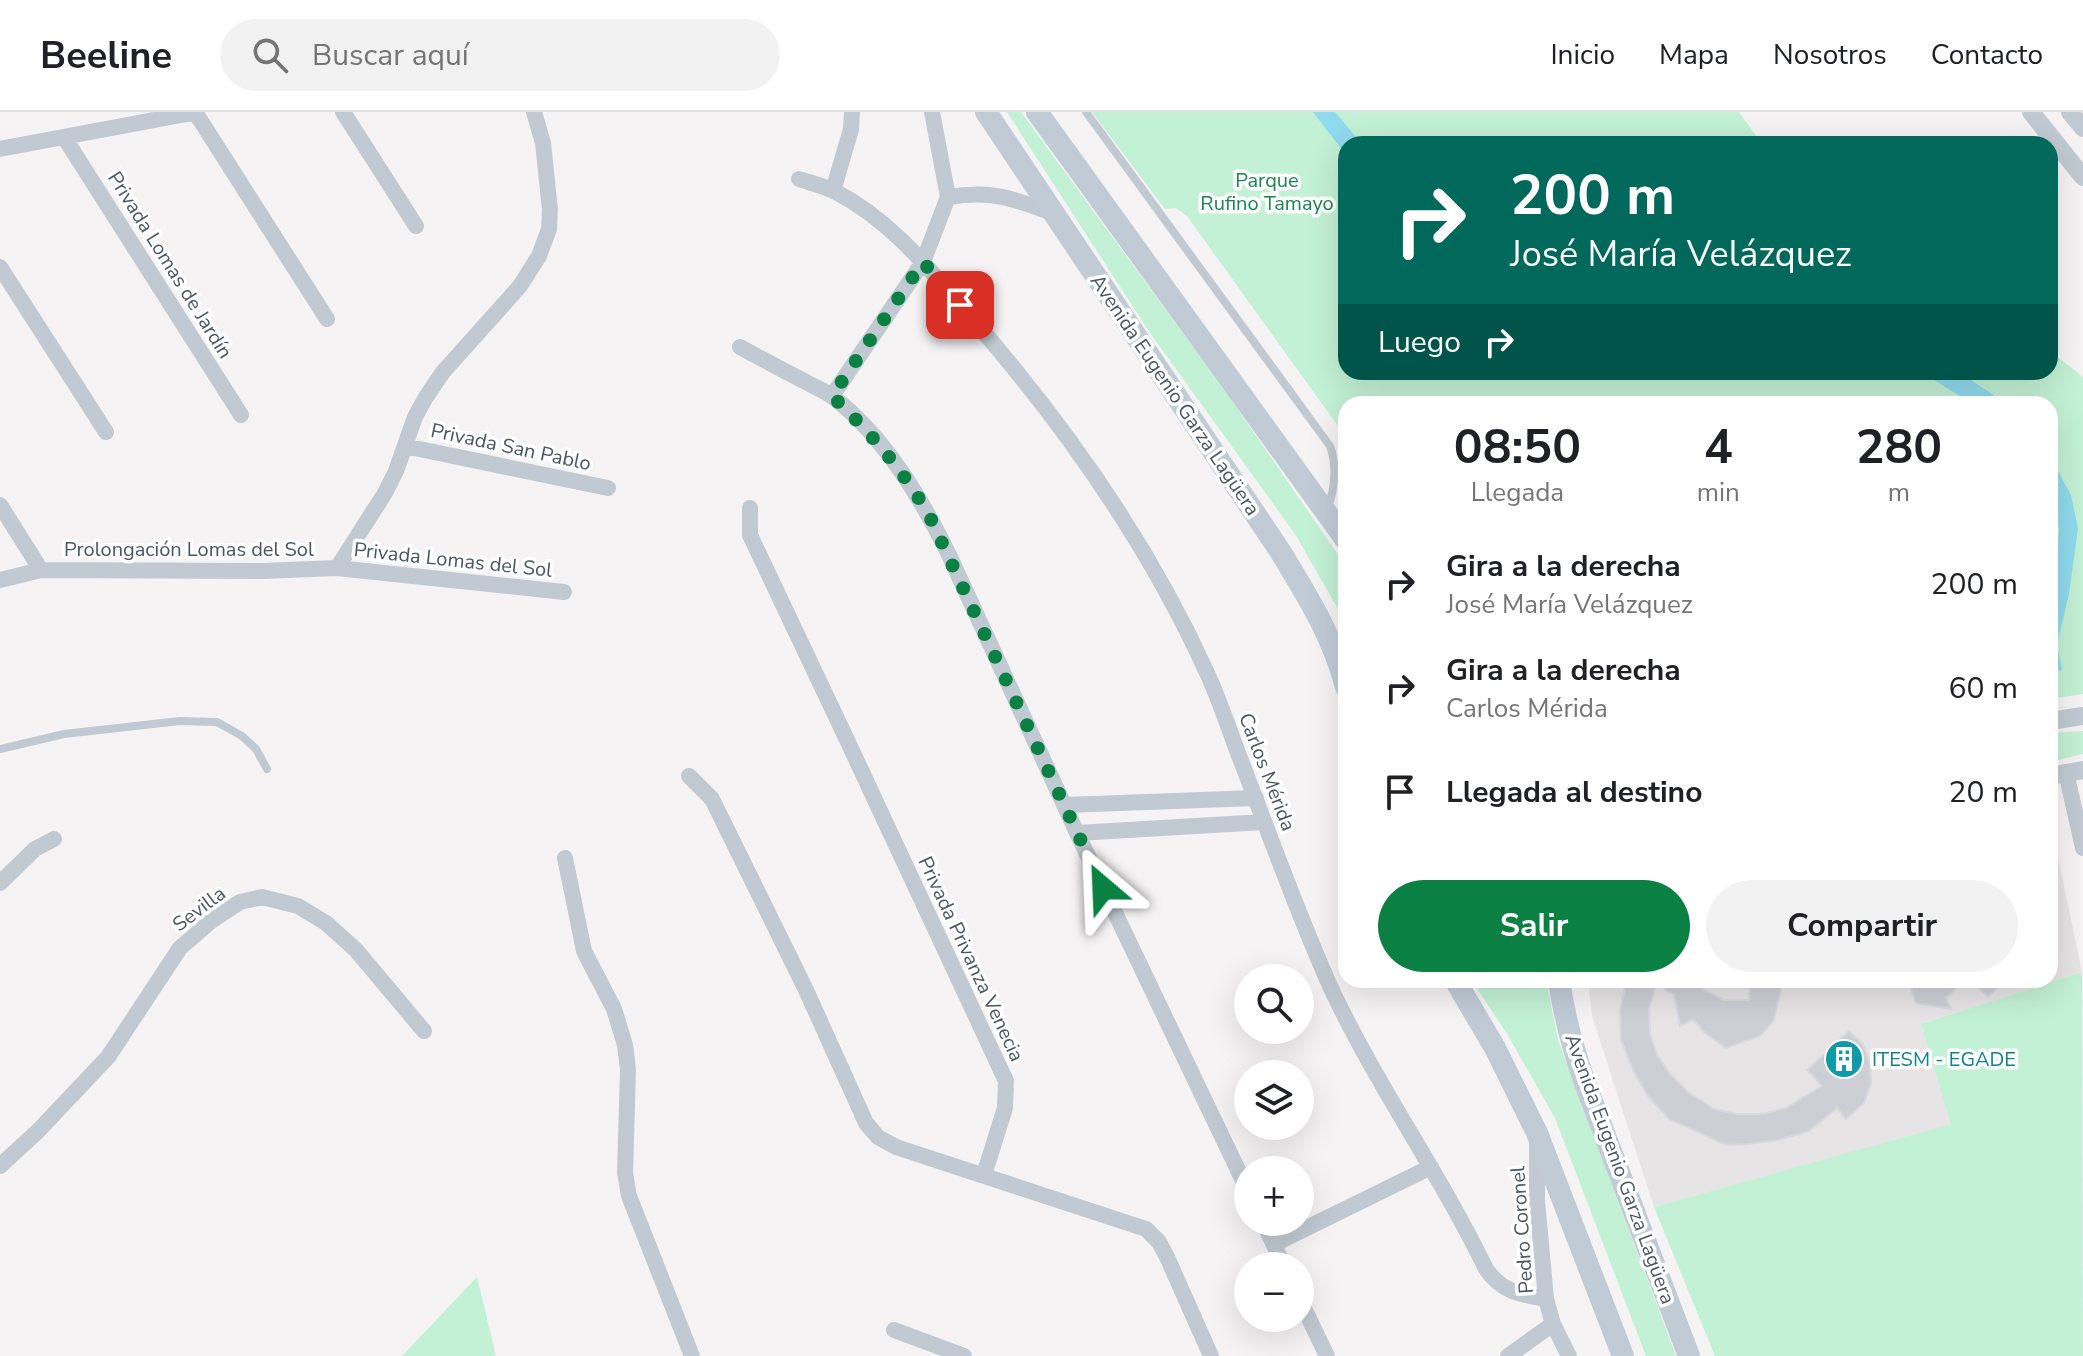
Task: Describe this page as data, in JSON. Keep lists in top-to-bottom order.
{
  "streets": {
    "main road": ["Avenida Eugenio Garza Lagüera"],
    "street": [
      "Privada Lomas de Jardín",
      "Privada San Pablo",
      "Prolongación Lomas del Sol",
      "Privada Lomas del Sol",
      "Carlos Mérida",
      "Sevilla",
      "Privada Privanza Venecia",
      "Pedro Coronel"
    ]
  },
  "crossings": [
    ["Privada San Pablo", "Prolongación Lomas del Sol"],
    ["Prolongación Lomas del Sol", "Privada Lomas del Sol"],
    ["Carlos Mérida", "Pedro Coronel"]
  ],
  "parks": ["Parque Rufino Tamayo"],
  "places": {
    "building": ["ITESM - EGADE"]
  },
  "page": {
    "header": "Beeline",
    "search": "Buscar aquí",
    "nav": [
      "Inicio",
      "Mapa",
      "Nosotros",
      "Contacto"
    ],
    "turn": ["200 m", "José María Velázquez"],
    "then": "Luego",
    "eta": [
      "08:50",
      "Llegada",
      "4",
      "min",
      "280",
      "m"
    ],
    "list": [
      {
        "name": "Gira a la derecha",
        "note": "José María Velázquez",
        "value": "200 m"
      },
      {
        "name": "Gira a la derecha",
        "note": "Carlos Mérida",
        "value": "60 m"
      },
      {
        "name": "Llegada al destino",
        "value": "20 m"
      }
    ],
    "buttons": ["Salir", "Compartir"],
    "map_buttons": ["+", "−"]
  }
}
